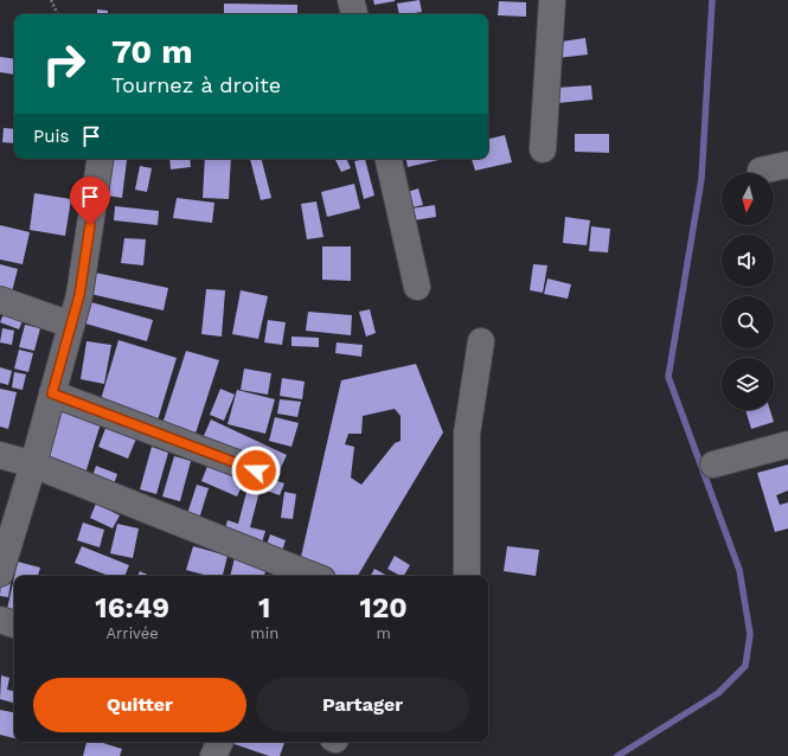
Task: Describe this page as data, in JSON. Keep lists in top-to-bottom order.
{
  "north": "bottom",
  "page": {
    "turn": ["70 m", "Tournez à droite"],
    "then": "Puis",
    "eta": [
      "16:49",
      "Arrivée",
      "1",
      "min",
      "120",
      "m"
    ],
    "buttons": ["Quitter", "Partager"]
  }
}
